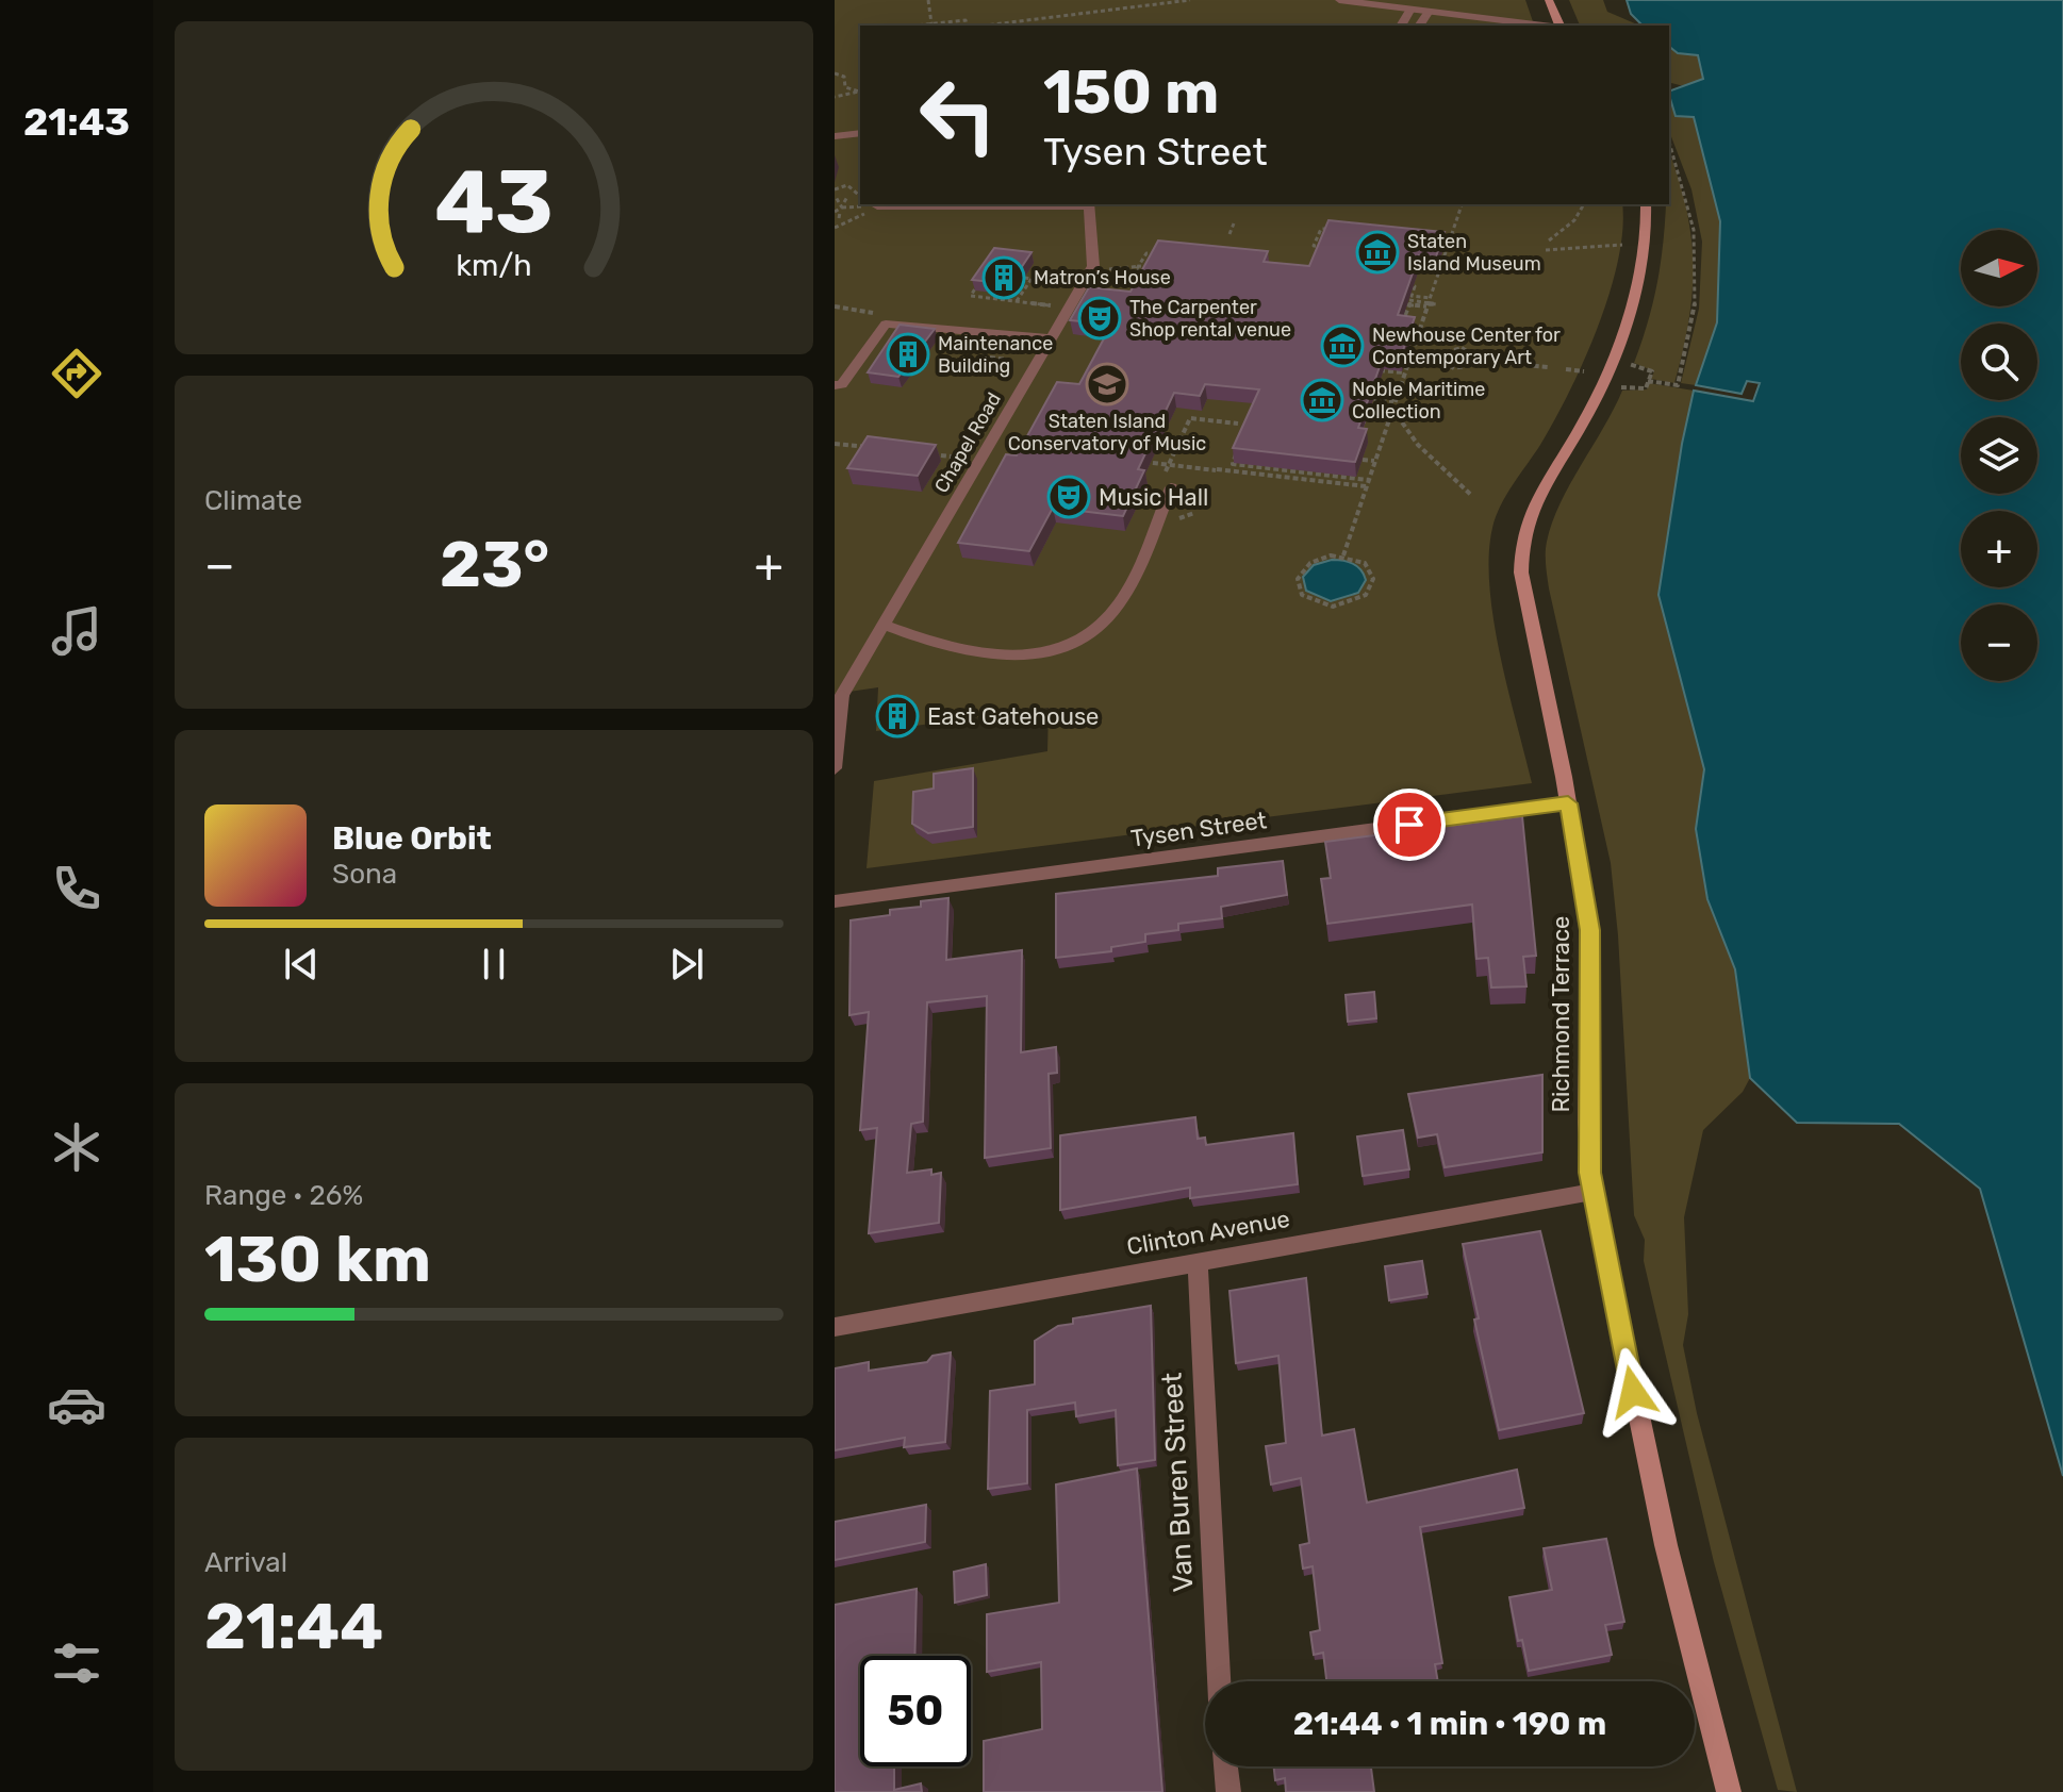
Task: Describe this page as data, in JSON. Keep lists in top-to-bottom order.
{
  "streets": {
    "main road": ["Richmond Terrace"],
    "street": [
      "Chapel Road",
      "Tysen Street",
      "Clinton Avenue",
      "Van Buren Street"
    ]
  },
  "crossings": [
    ["Tysen Street", "Richmond Terrace"],
    ["Richmond Terrace", "Clinton Avenue"],
    ["Clinton Avenue", "Van Buren Street"]
  ],
  "places": {
    "museum": ["Staten Island Museum", "Newhouse Center for Contemporary Art", "Noble Maritime Collection"],
    "building": ["Matron’s House", "Maintenance Building", "East Gatehouse"],
    "theatre": ["The Carpenter Shop rental venue", "Music Hall"],
    "school or university": ["Staten Island Conservatory of Music"]
  },
  "north": "right",
  "page": {
    "tabs": "21:43",
    "turn": ["150 m", "Tysen Street"],
    "map_buttons": ["+", "−"],
    "tile": [
      "Climate",
      ["Range · 26%", "130 km"],
      ["Arrival", "21:44"]
    ],
    "heat": ["−", "23°", "+"],
    "song": ["Blue Orbit", "Sona"],
    "limit": "50",
    "trip": "21:44 · 1 min · 190 m",
    "gauge": ["43", "km/h"]
  }
}
